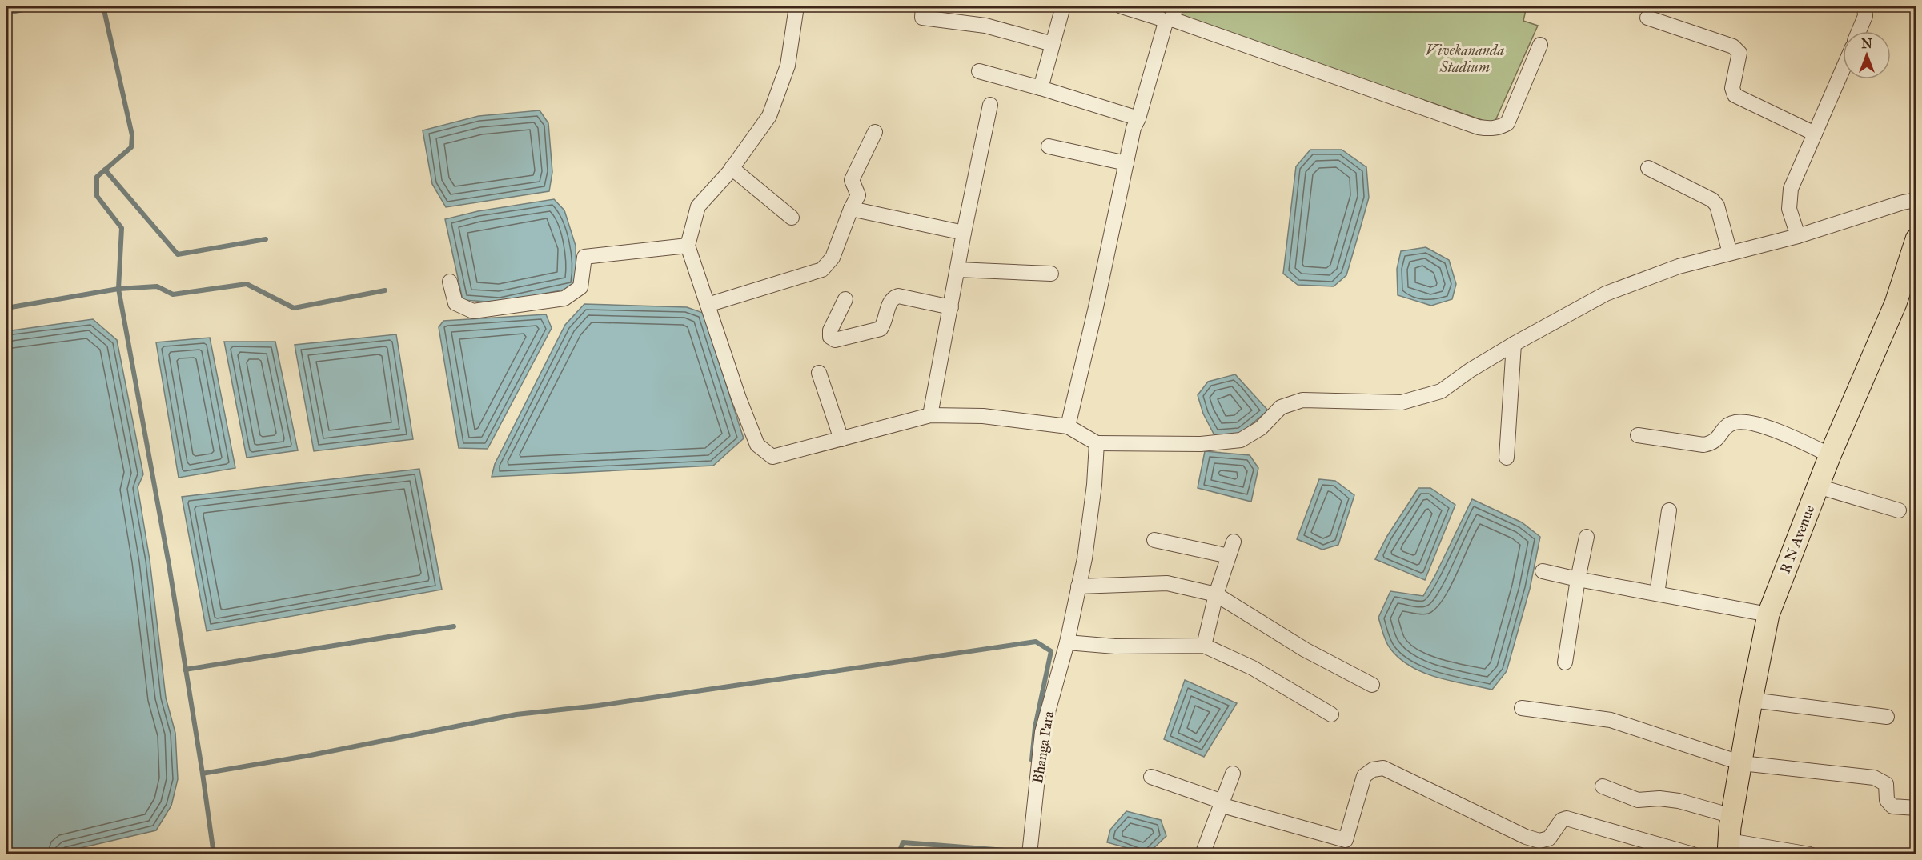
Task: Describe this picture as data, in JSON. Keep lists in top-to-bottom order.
{
  "streets": {
    "main road": ["R N Avenue"],
    "street": ["Bhanga Para"]
  },
  "parks": ["Vivekananda Stadium"],
  "north": "top"
}
